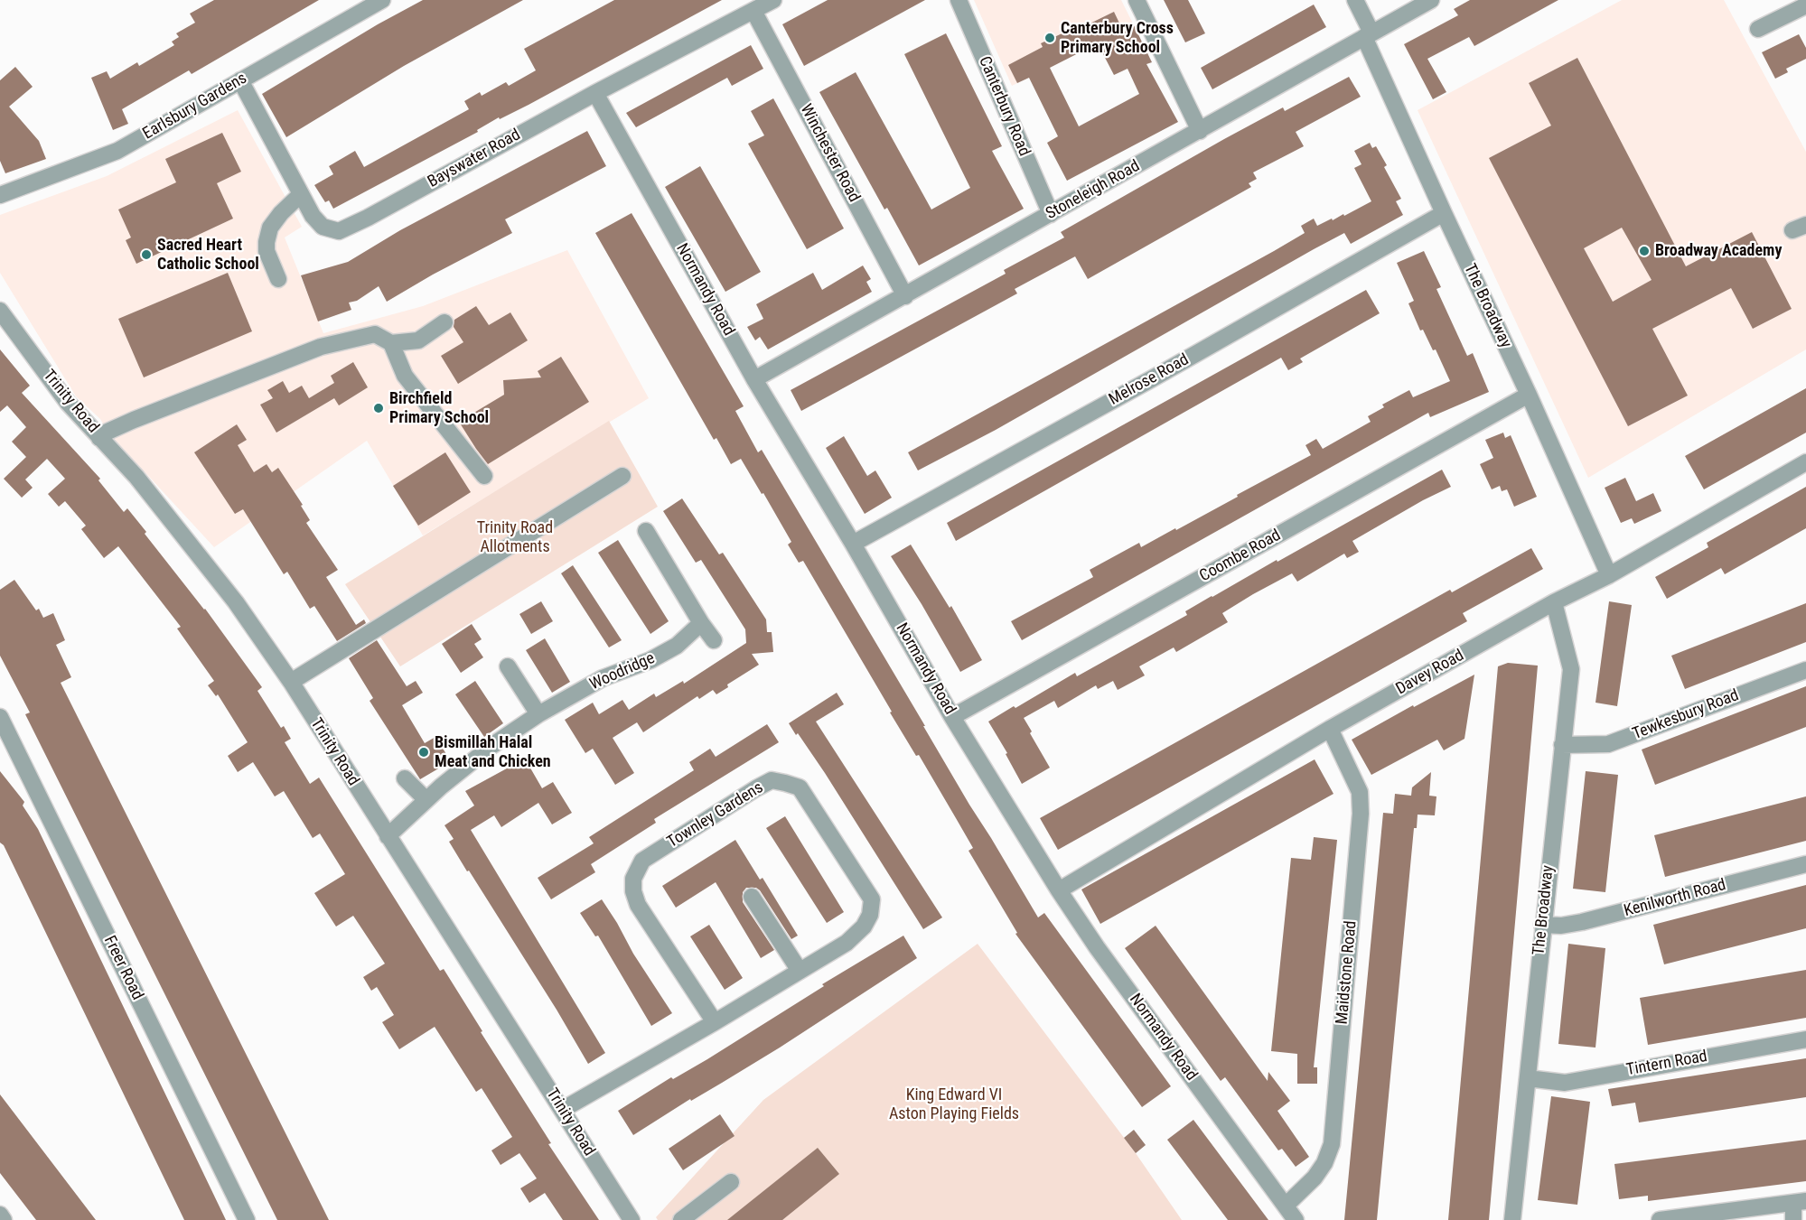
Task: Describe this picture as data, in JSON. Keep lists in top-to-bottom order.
{
  "streets": {
    "street": [
      "Earlsbury Gardens",
      "Canterbury Road",
      "Winchester Road",
      "Bayswater Road",
      "Stoneleigh Road",
      "Normandy Road",
      "The Broadway",
      "Melrose Road",
      "Trinity Road",
      "Coombe Road",
      "Woodridge",
      "Davey Road",
      "Tewkesbury Road",
      "Townley Gardens",
      "Kenilworth Road",
      "Freer Road",
      "Maidstone Road",
      "Tintern Road"
    ]
  },
  "crossings": [
    ["Earlsbury Gardens", "Bayswater Road"],
    ["Canterbury Road", "Stoneleigh Road"],
    ["Winchester Road", "Bayswater Road"],
    ["Winchester Road", "Stoneleigh Road"],
    ["Bayswater Road", "Normandy Road"],
    ["Stoneleigh Road", "Normandy Road"],
    ["Stoneleigh Road", "The Broadway"],
    ["Normandy Road", "Melrose Road"],
    ["Normandy Road", "Coombe Road"],
    ["Normandy Road", "Davey Road"],
    ["Normandy Road", "Maidstone Road"],
    ["The Broadway", "Melrose Road"],
    ["The Broadway", "Coombe Road"],
    ["The Broadway", "Davey Road"],
    ["The Broadway", "Tewkesbury Road"],
    ["The Broadway", "Kenilworth Road"],
    ["The Broadway", "Tintern Road"],
    ["Trinity Road", "Woodridge"],
    ["Trinity Road", "Townley Gardens"],
    ["Davey Road", "Maidstone Road"]
  ],
  "parks": ["Trinity Road Allotments", "King Edward VI Aston Playing Fields"],
  "places": [
    "Canterbury Cross Primary School",
    "Broadway Academy",
    "Sacred Heart Catholic School",
    "Birchfield Primary School",
    "Bismillah Halal Meat and Chicken"
  ]
}
